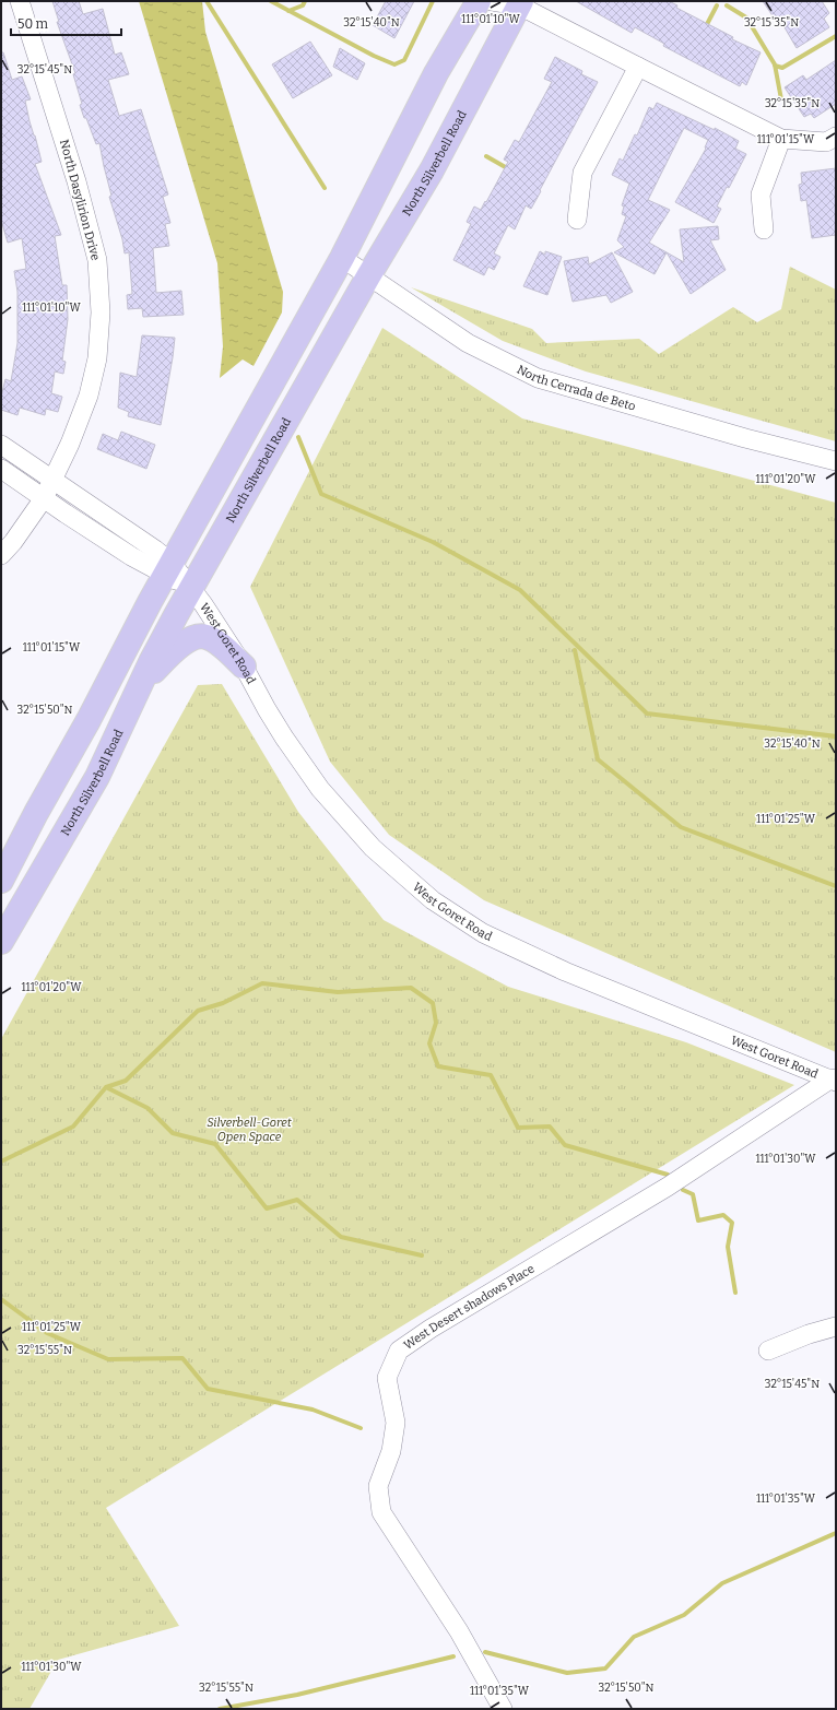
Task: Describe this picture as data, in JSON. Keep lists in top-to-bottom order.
{
  "streets": {
    "main road": ["North Silverbell Road"],
    "street": [
      "North Dasylirion Drive",
      "North Cerrada de Beto",
      "West Goret Road",
      "West Desert shadows Place"
    ]
  },
  "crossings": [
    ["North Silverbell Road", "North Cerrada de Beto"],
    ["North Silverbell Road", "West Goret Road"],
    ["North Dasylirion Drive", "West Goret Road"],
    ["West Goret Road", "West Desert shadows Place"]
  ],
  "parks": ["Silverbell-Goret Open Space"],
  "scale_bar": "50 m",
  "coordinates": [
    "111°01'10\"W",
    "32°15'40\"N",
    "32°15'35\"N",
    "32°15'45\"N",
    "111°01'15\"W",
    "111°01'20\"W",
    "32°15'50\"N",
    "111°01'25\"W",
    "111°01'30\"W",
    "32°15'55\"N",
    "111°01'35\"W"
  ]
}
